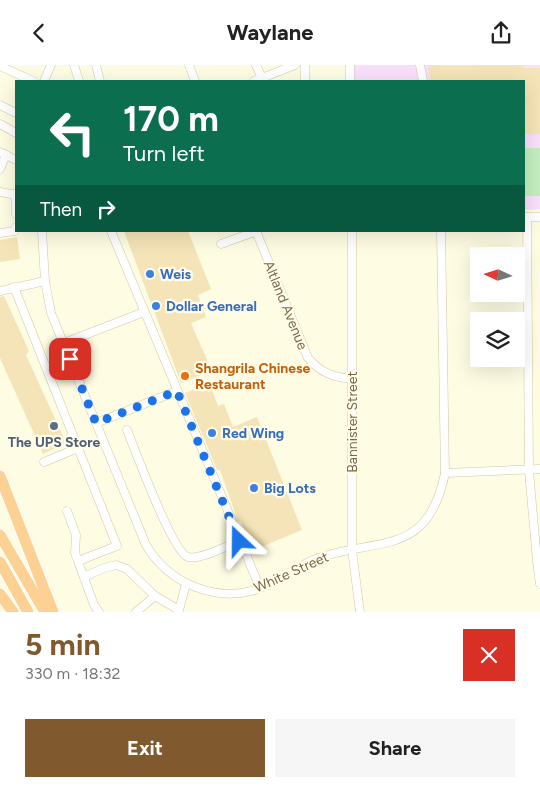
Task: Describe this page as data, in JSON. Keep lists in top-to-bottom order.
{
  "streets": {
    "street": ["Altland Avenue", "Bannister Street", "White Street"]
  },
  "crossings": [
    ["Altland Avenue", "Bannister Street"],
    ["Bannister Street", "White Street"]
  ],
  "places": [
    "Weis",
    "Dollar General",
    "Shangrila Chinese Restaurant",
    "The UPS Store",
    "Red Wing",
    "Big Lots"
  ],
  "north": "left",
  "page": {
    "header": "Waylane",
    "turn": ["170 m", "Turn left"],
    "then": "Then",
    "heading": ["5 min", "330 m · 18:32"],
    "buttons": ["Exit", "Share"]
  }
}
